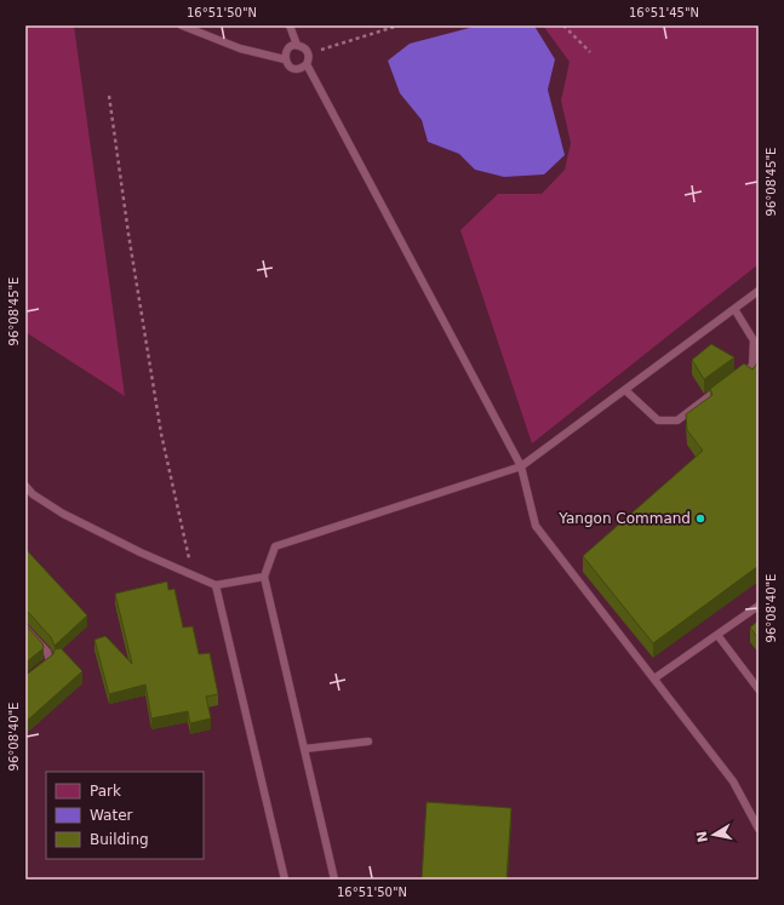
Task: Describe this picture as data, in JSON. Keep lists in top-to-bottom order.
{
  "places": ["Yangon Command"],
  "legend": ["Park", "Water", "Building"],
  "north": "left",
  "coordinates": [
    "16°51'50\"N",
    "16°51'45\"N",
    "96°08'45\"E",
    "96°08'40\"E"
  ]
}
